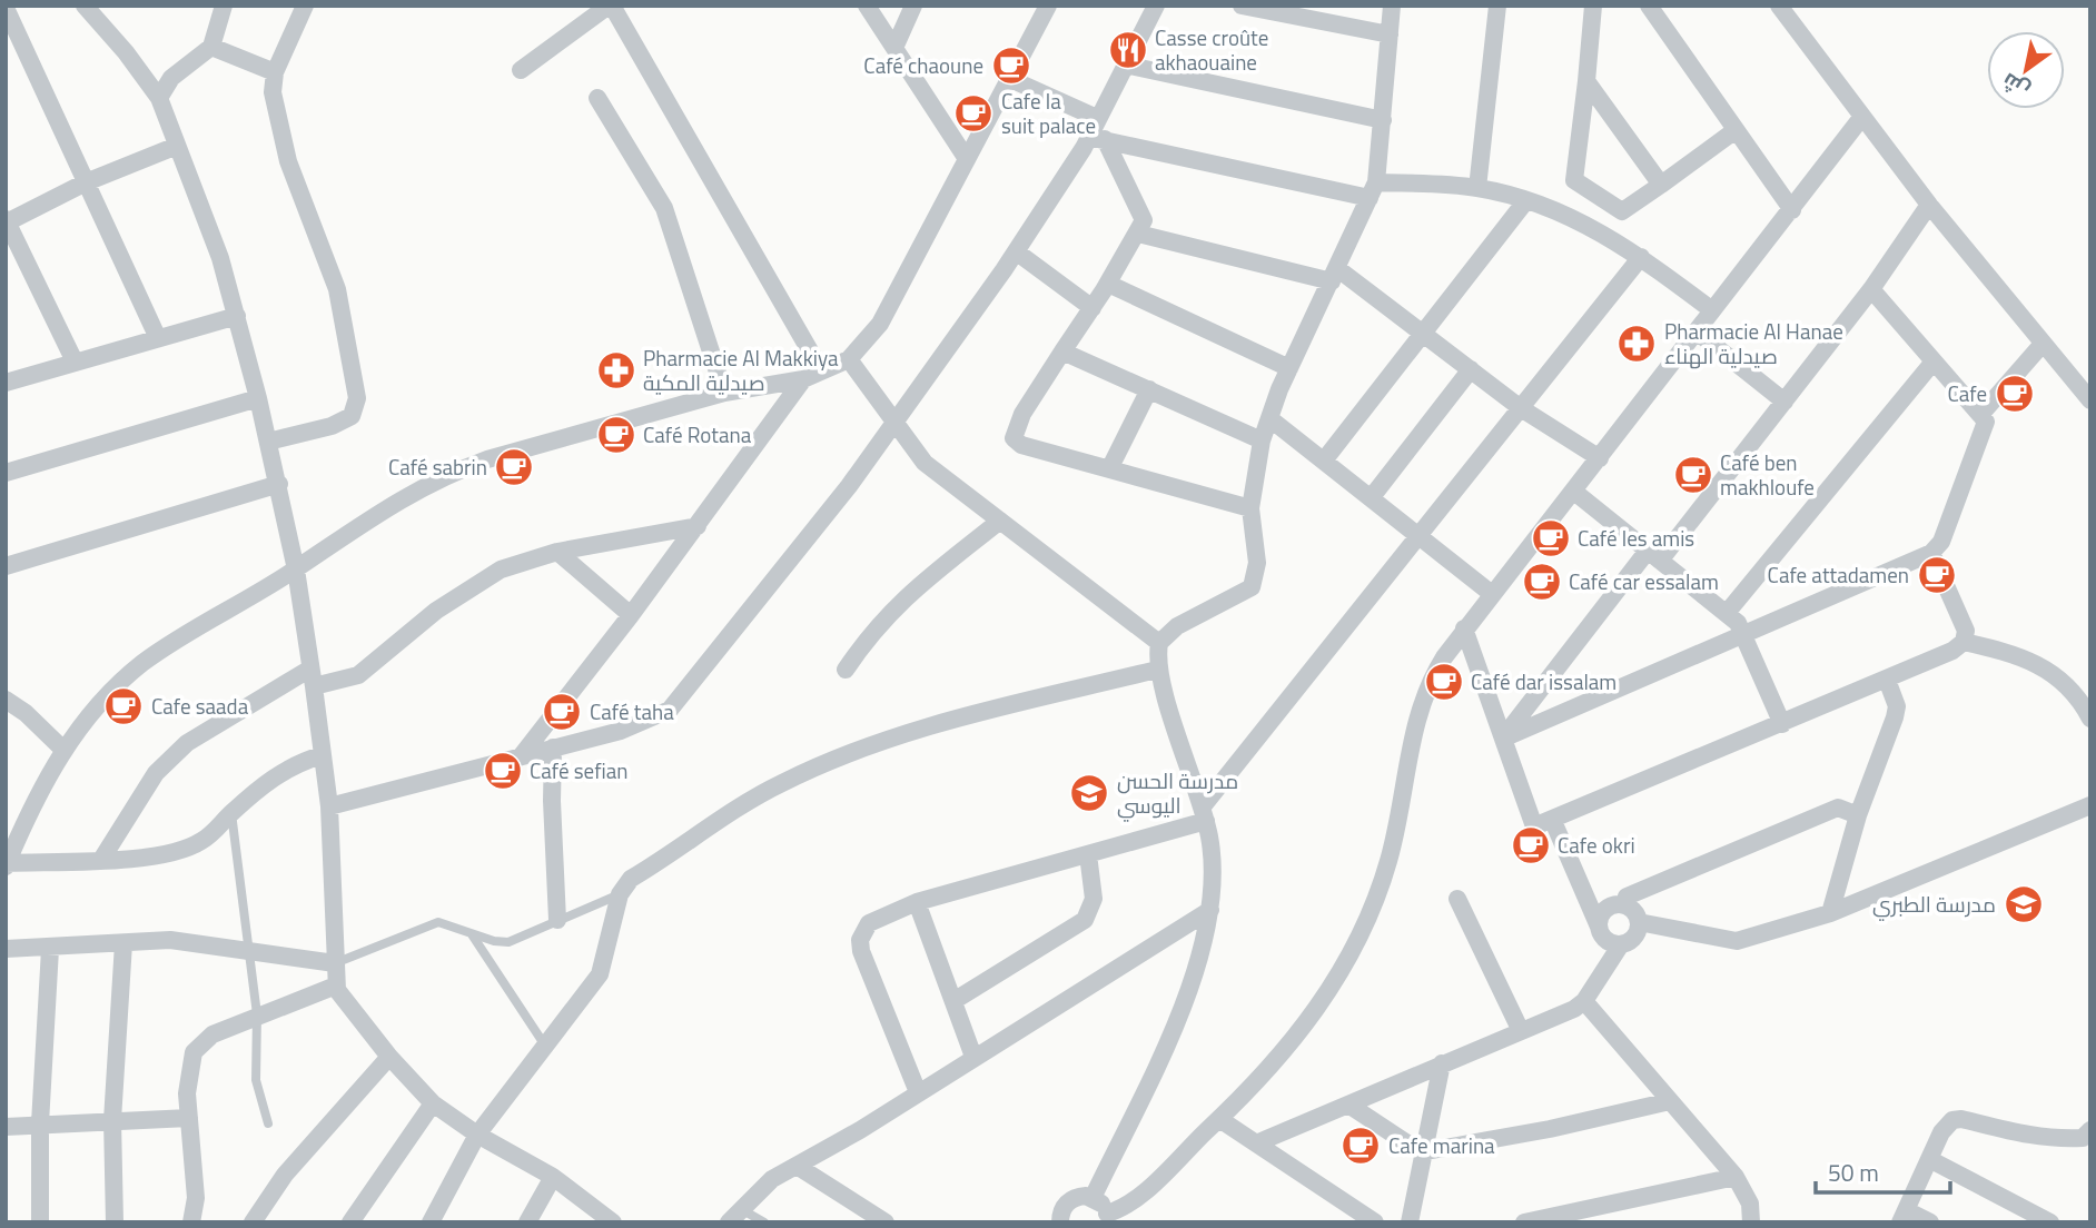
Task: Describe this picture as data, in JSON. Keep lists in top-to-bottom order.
{
  "places": {
    "restaurant": ["Casse croûte akhaouaine"],
    "cafe": [
      "Café chaoune",
      "Cafe la suit palace",
      "Cafe",
      "Café Rotana",
      "Café sabrin",
      "Café ben makhloufe",
      "Café les amis",
      "Cafe attadamen",
      "Café car essalam",
      "Café dar issalam",
      "Cafe saada",
      "Café taha",
      "Café sefian",
      "Cafe okri",
      "Cafe marina"
    ],
    "pharmacy": ["Pharmacie Al Hanae صيدلية الهناء", "Pharmacie Al Makkiya صيدلية المكية"],
    "school or university": ["مدرسة الحسن اليوسي", "مدرسة الطبري"]
  },
  "scale_bar": "50 m",
  "north": "bottom left"
}
